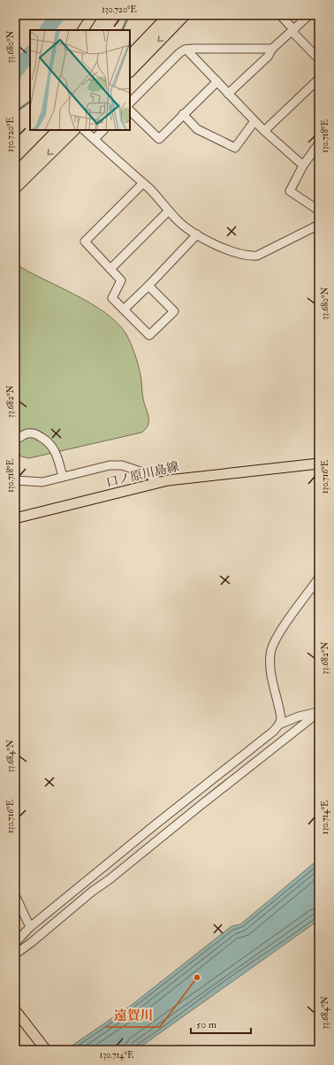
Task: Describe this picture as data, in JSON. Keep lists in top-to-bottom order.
{
  "streets": {
    "main road": ["口ノ原川島線"]
  },
  "places": ["遠賀川"],
  "scale_bar": "50 m",
  "coordinates": [
    "130.720°E",
    "33.680°N",
    "130.718°E",
    "33.682°N",
    "130.716°E",
    "33.684°N",
    "130.714°E"
  ]
}
